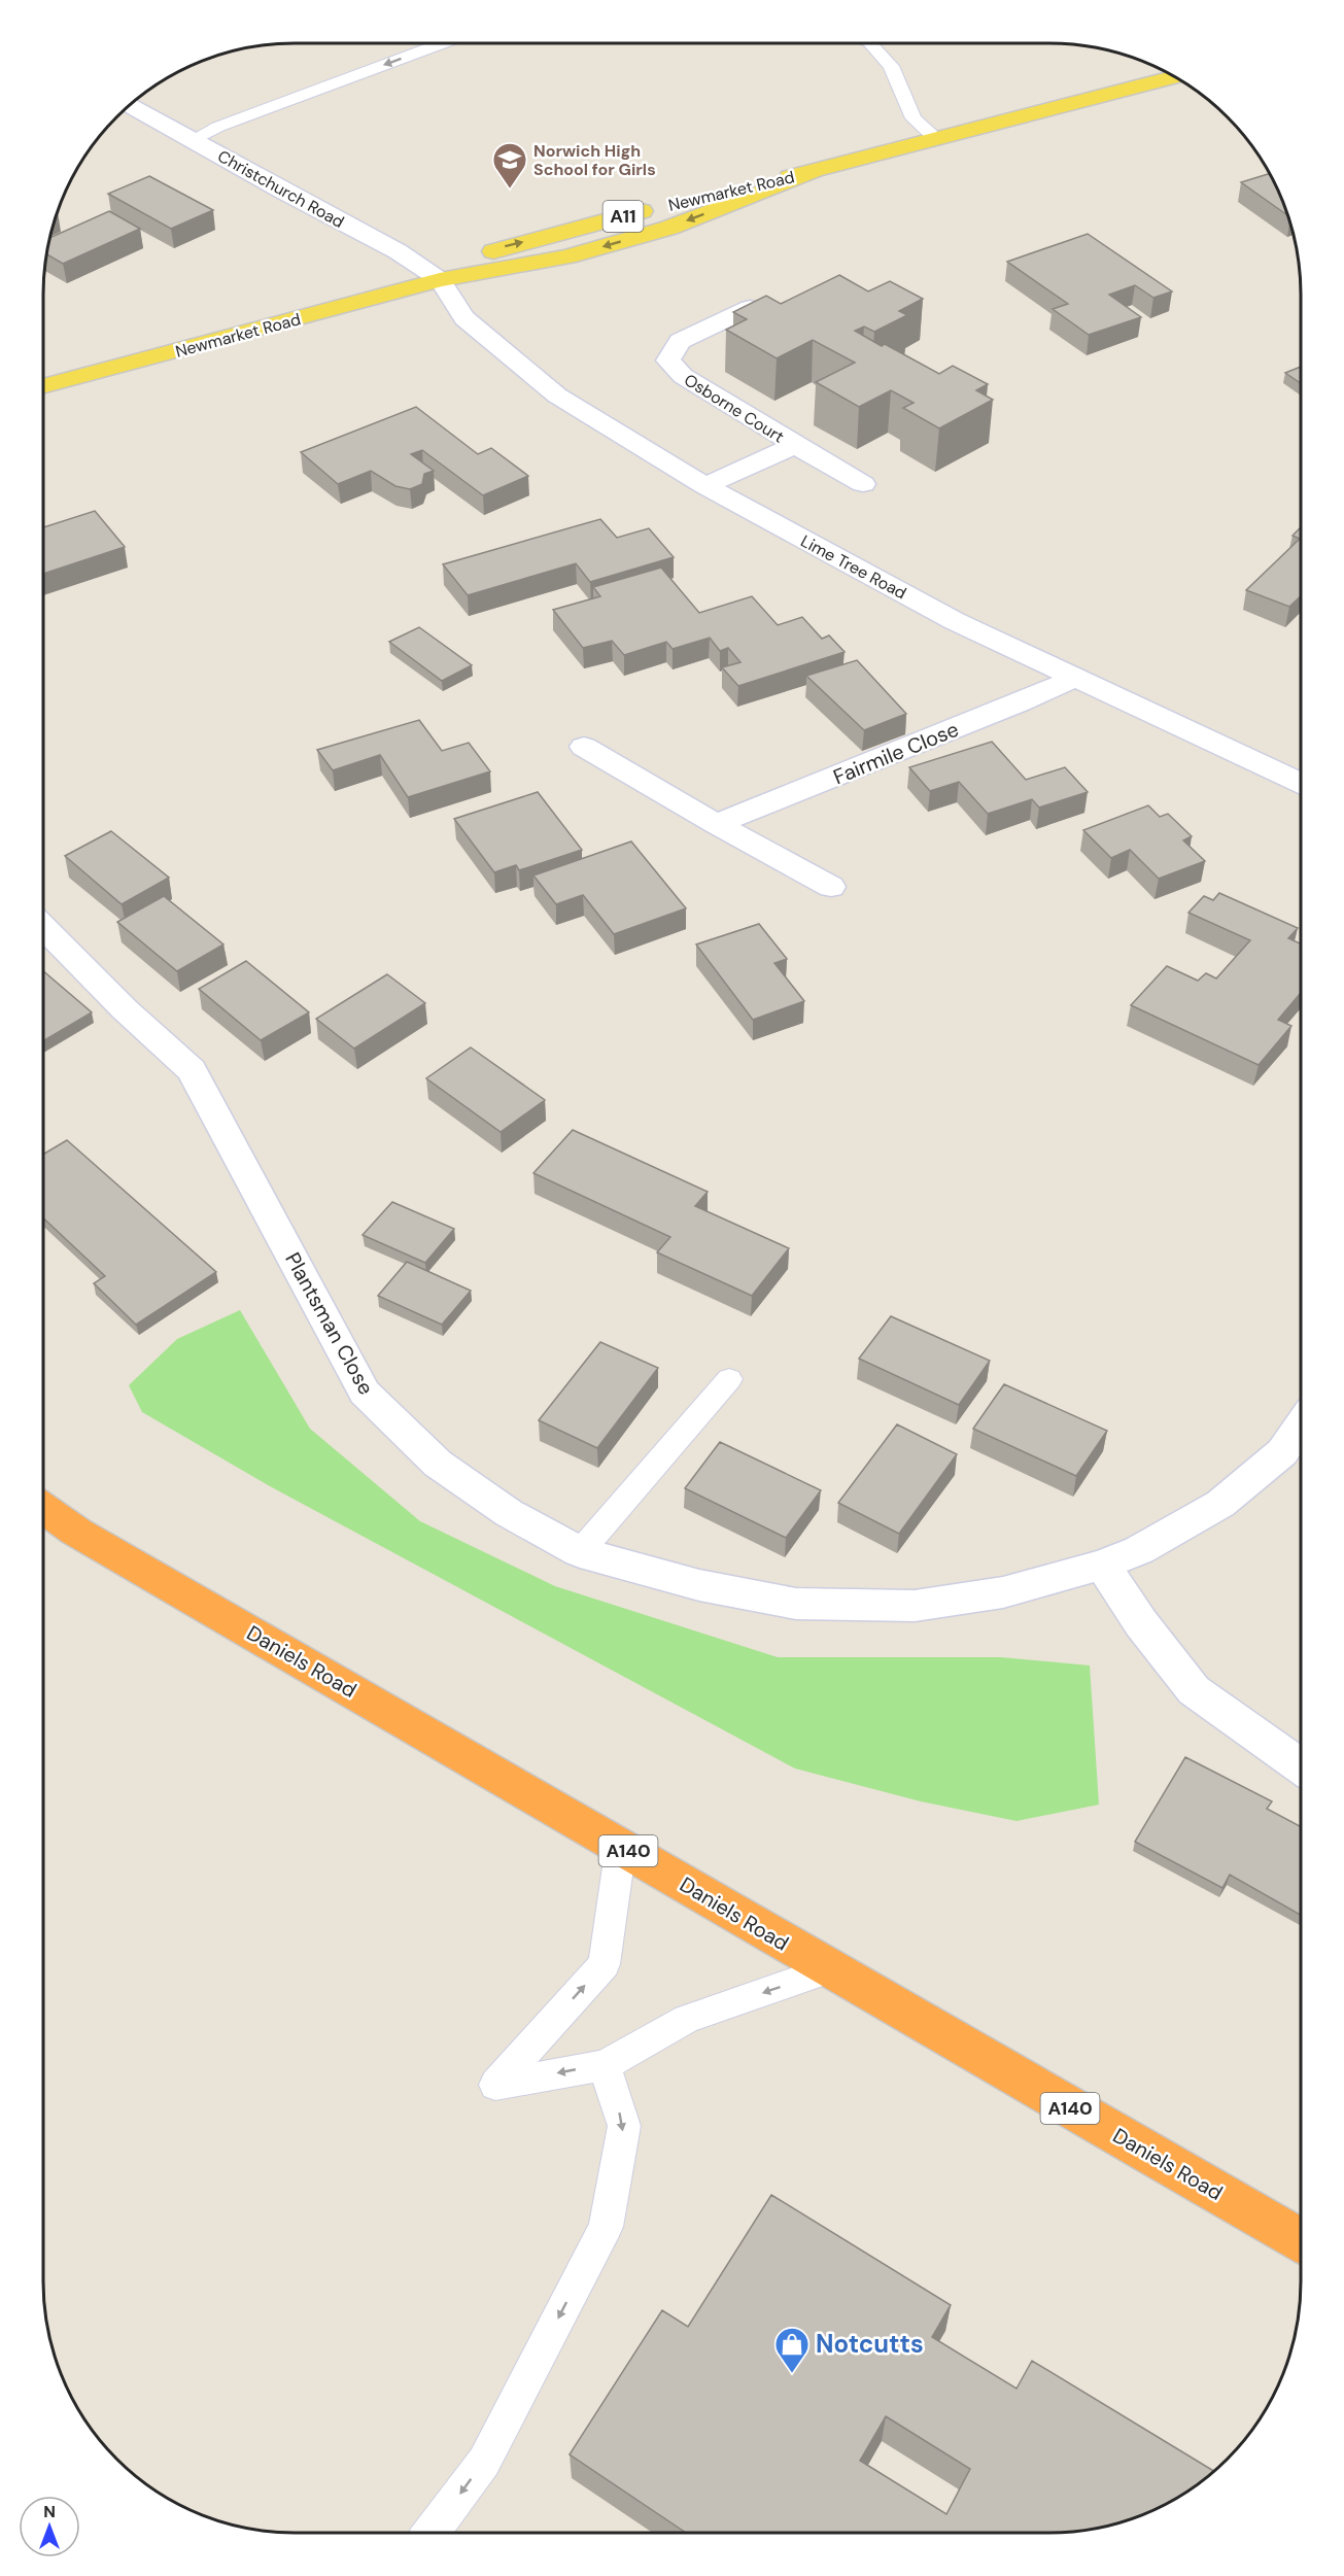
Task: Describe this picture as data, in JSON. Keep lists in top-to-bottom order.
{
  "streets": {
    "highway": ["Daniels Road", "A140"],
    "main road": ["Newmarket Road", "A11"],
    "street": [
      "Christchurch Road",
      "Osborne Court",
      "Lime Tree Road",
      "Fairmile Close",
      "Plantsman Close"
    ]
  },
  "crossings": [
    ["Christchurch Road", "Newmarket Road"],
    ["Christchurch Road", "Lime Tree Road"],
    ["Newmarket Road", "Lime Tree Road"],
    ["Osborne Court", "Lime Tree Road"],
    ["Lime Tree Road", "Fairmile Close"]
  ],
  "places": {
    "school or university": ["Norwich High School for Girls"],
    "shop": ["Notcutts"]
  },
  "north": "top"
}
